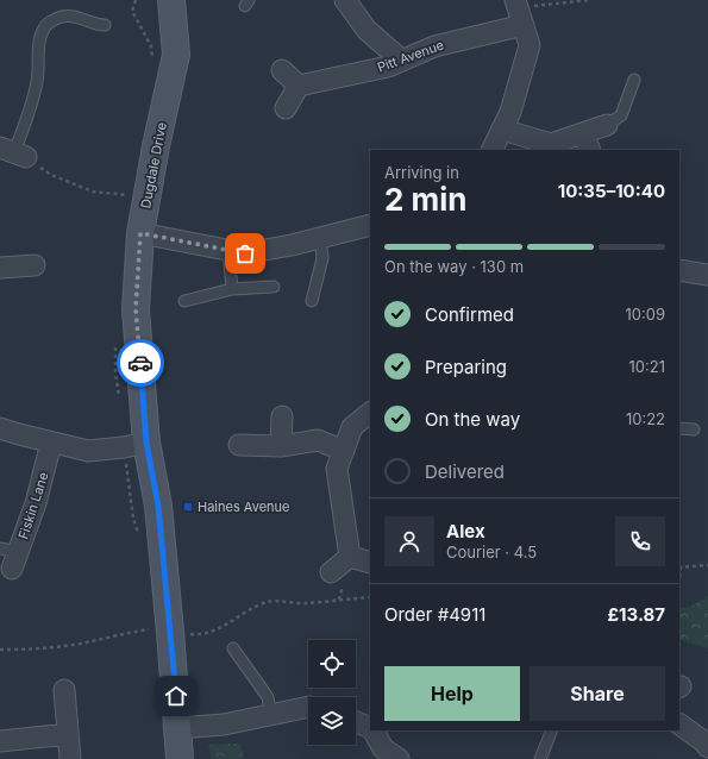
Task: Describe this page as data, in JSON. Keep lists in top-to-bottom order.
{
  "streets": {
    "street": ["Pitt Avenue", "Dugdale Drive", "Fiskin Lane"]
  },
  "places": {
    "transit": ["Haines Avenue"]
  },
  "page": {
    "heading": ["2 min", "Arriving in", "10:35–10:40"],
    "panel": [
      "Alex",
      "Courier · 4.5",
      "Order #4911",
      "£13.87"
    ],
    "bar": "On the way · 130 m",
    "list": [
      ["Confirmed", "10:09"],
      ["Preparing", "10:21"],
      ["On the way", "10:22"],
      "Delivered"
    ],
    "buttons": ["Help", "Share"]
  }
}
